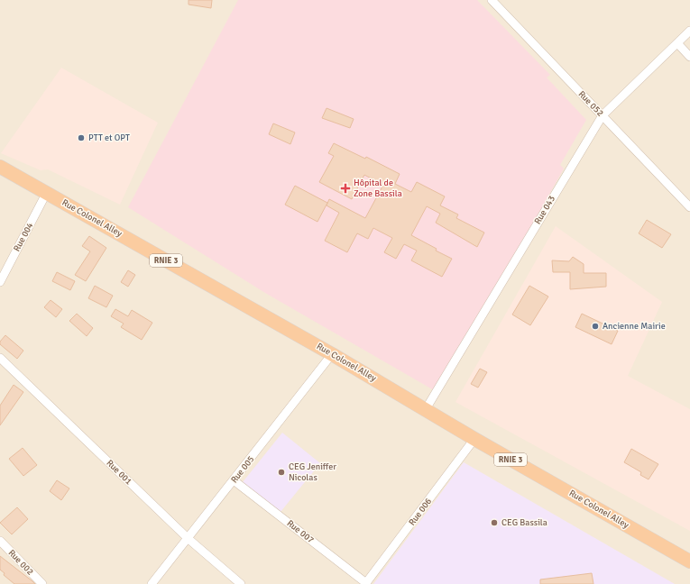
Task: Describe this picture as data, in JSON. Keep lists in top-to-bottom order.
{
  "streets": {
    "highway": ["Rue Colonel Alley", "RNIE 3"],
    "street": [
      "Rue 052",
      "Rue 043",
      "Rue 004",
      "Rue 005",
      "Rue 001",
      "Rue 006",
      "Rue 007",
      "Rue 002"
    ]
  },
  "crossings": [
    ["Rue 052", "Rue 043"],
    ["Rue 043", "Rue Colonel Alley"],
    ["Rue Colonel Alley", "Rue 004"],
    ["Rue Colonel Alley", "Rue 005"],
    ["Rue Colonel Alley", "Rue 006"],
    ["Rue 005", "Rue 001"],
    ["Rue 005", "Rue 007"],
    ["Rue 006", "Rue 007"]
  ],
  "places": {
    "other": [
      "PTT et OPT",
      "Ancienne Mairie",
      "CEG Jeniffer Nicolas",
      "CEG Bassila"
    ],
    "health": ["Hôpital de Zone Bassila"]
  }
}
